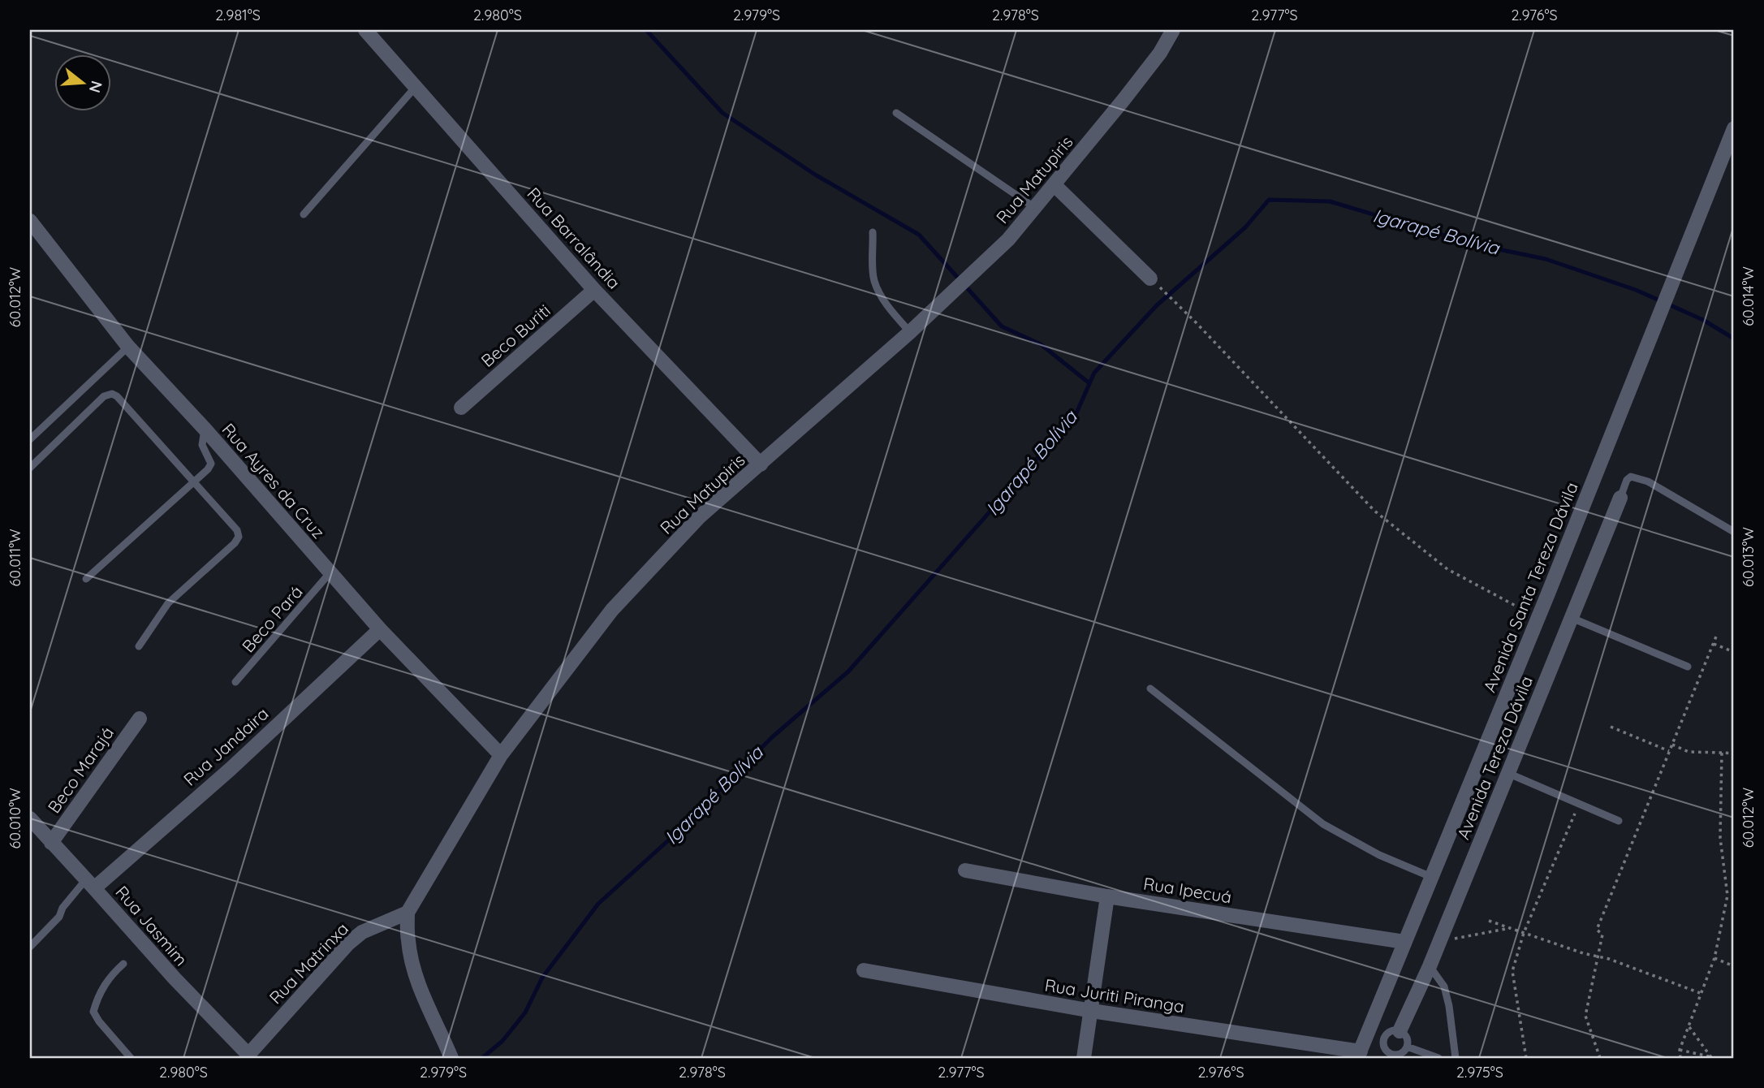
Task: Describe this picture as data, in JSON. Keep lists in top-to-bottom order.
{
  "streets": {
    "street": [
      "Rua Matupiris",
      "Rua Barralândia",
      "Beco Buriti",
      "Rua Ayres da Cruz",
      "Avenida Santa Tereza Dávila",
      "Rua Jandaira",
      "Avenida Tereza Dávila",
      "Beco Marajá",
      "Rua Ipecuá",
      "Rua Jasmim",
      "Rua Matrinxa",
      "Rua Juriti Piranga"
    ],
    "lane": ["Beco Pará"]
  },
  "crossings": [
    ["Rua Matupiris", "Rua Barralândia"],
    ["Rua Matupiris", "Rua Ayres da Cruz"],
    ["Rua Matupiris", "Rua Matrinxa"],
    ["Rua Barralândia", "Beco Buriti"],
    ["Rua Ayres da Cruz", "Beco Pará"],
    ["Rua Ayres da Cruz", "Rua Jandaira"],
    ["Avenida Santa Tereza Dávila", "Rua Ipecuá"],
    ["Avenida Santa Tereza Dávila", "Rua Juriti Piranga"],
    ["Rua Jandaira", "Rua Jasmim"],
    ["Beco Marajá", "Rua Jasmim"],
    ["Rua Jasmim", "Rua Matrinxa"]
  ],
  "water": ["Igarapé Bolívia"],
  "north": "right",
  "coordinates": [
    "2.981°S",
    "2.980°S",
    "2.979°S",
    "2.978°S",
    "2.977°S",
    "2.976°S",
    "60.014°W",
    "60.012°W",
    "60.013°W",
    "60.011°W",
    "60.010°W",
    "2.975°S"
  ]
}
